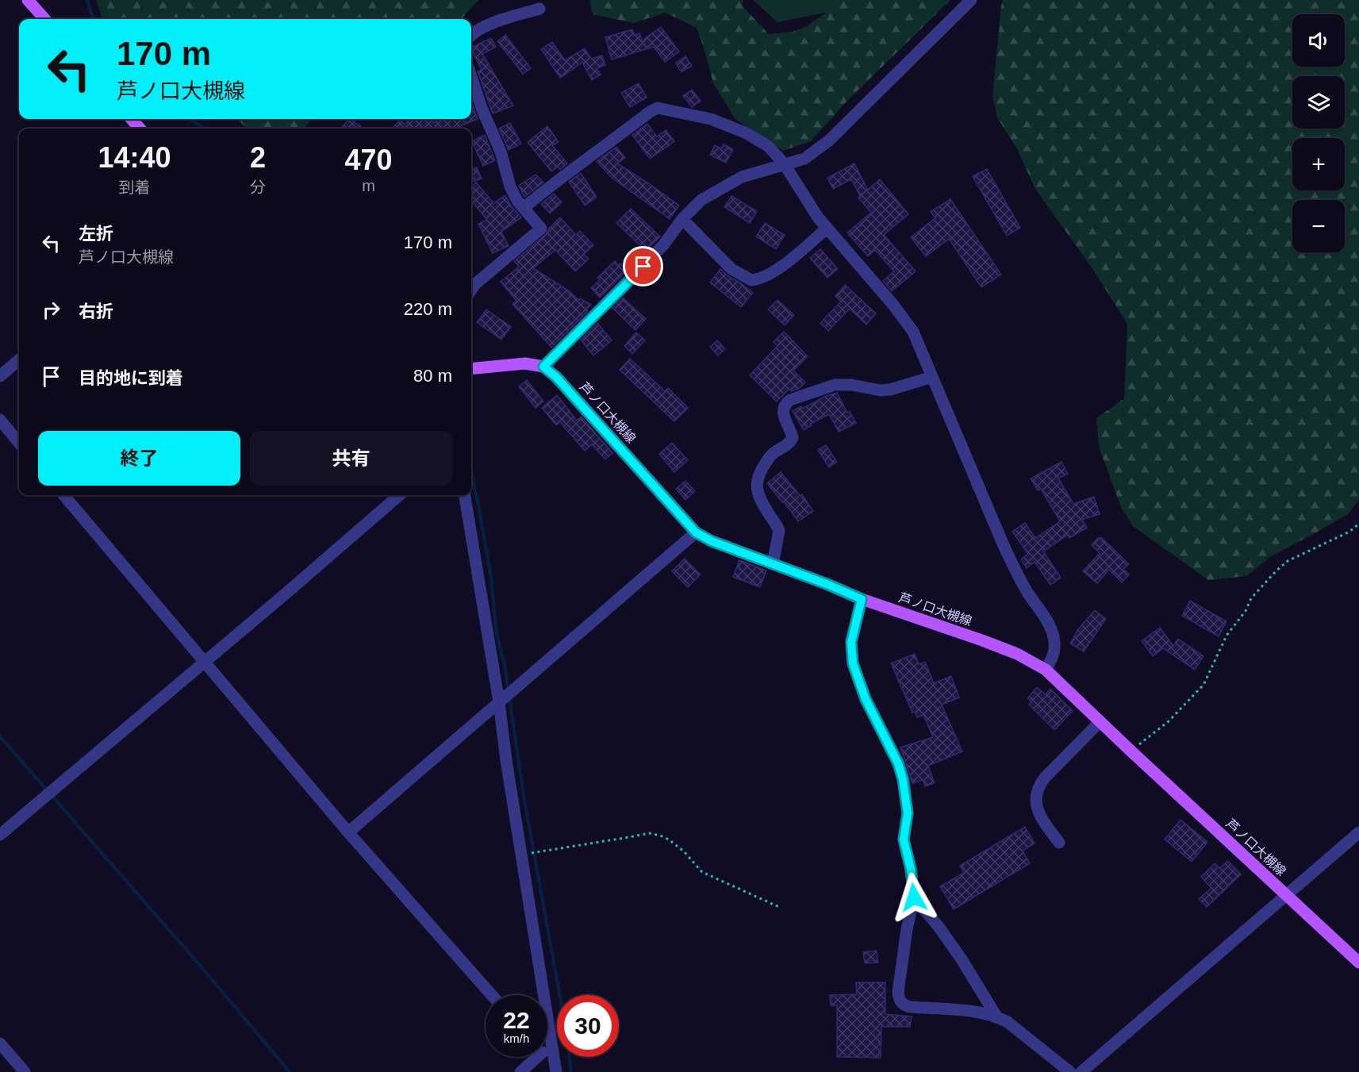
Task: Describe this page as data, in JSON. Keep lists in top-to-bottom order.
{
  "streets": {
    "main road": ["芦ノ口大槻線"]
  },
  "page": {
    "map_buttons": ["+", "−"],
    "turn": ["170 m", "芦ノ口大槻線"],
    "eta": [
      "14:40",
      "到着",
      "2",
      "分",
      "470",
      "m"
    ],
    "list": [
      {
        "name": "左折",
        "note": "芦ノ口大槻線",
        "value": "170 m"
      },
      {
        "name": "右折",
        "value": "220 m"
      },
      {
        "name": "目的地に到着",
        "value": "80 m"
      }
    ],
    "buttons": ["終了", "共有"],
    "speed": "22 km/h",
    "limit": "30"
  }
}
